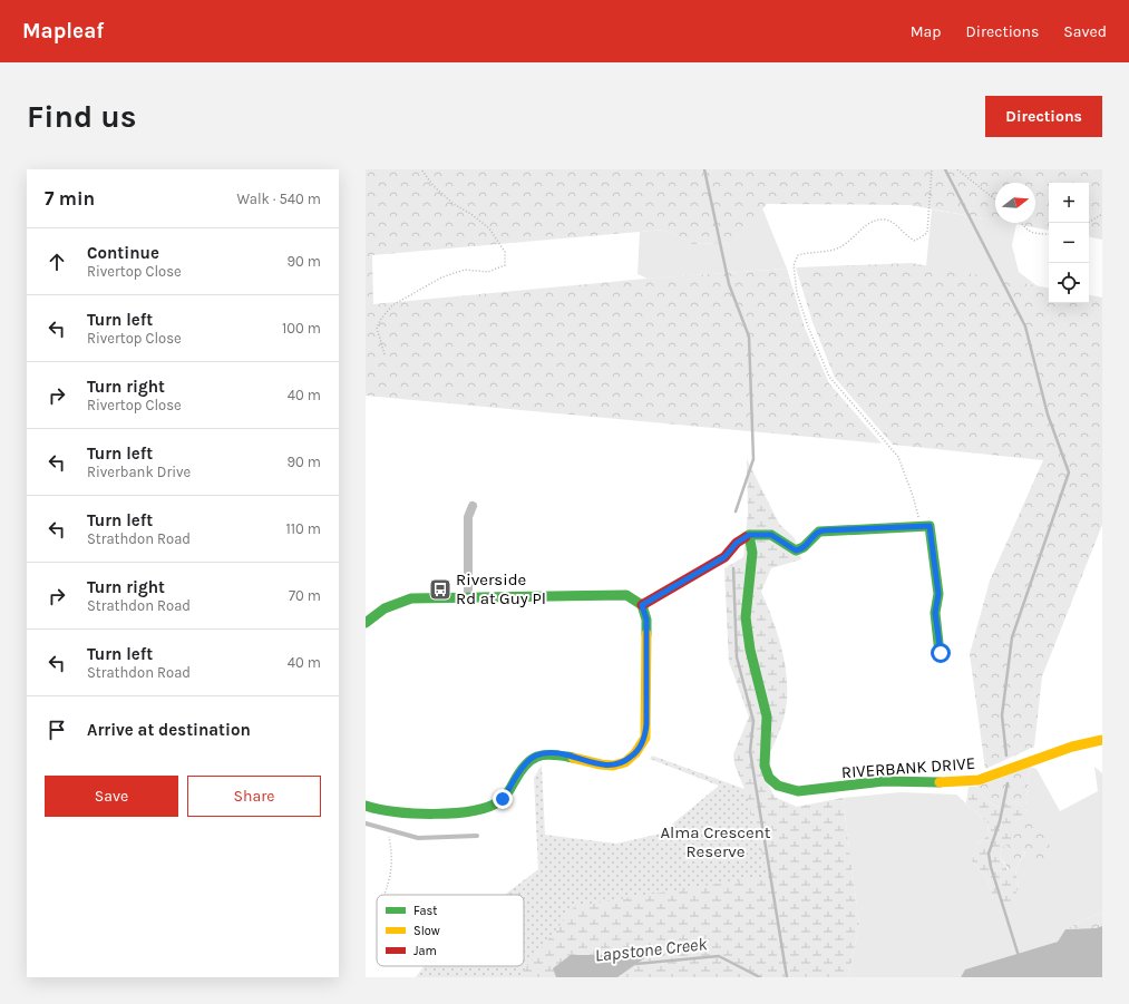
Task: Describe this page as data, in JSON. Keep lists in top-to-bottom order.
{
  "streets": {
    "street": ["RIVERBANK DRIVE"]
  },
  "water": ["Lapstone Creek"],
  "parks": ["Alma Crescent Reserve"],
  "places": {
    "bus stop": ["Riverside Rd at Guy Pl"]
  },
  "legend": ["Fast", "Slow", "Jam"],
  "north": "right",
  "page": {
    "header": "Mapleaf",
    "nav": ["Map", "Directions", "Saved"],
    "buttons": [
      "Directions",
      ["Save", "Share"]
    ],
    "title": "Find us",
    "heading": ["7 min", "Walk · 540 m"],
    "map_buttons": ["+", "−"],
    "list": [
      ["Continue", "Rivertop Close", "90 m"],
      ["Turn left", "Rivertop Close", "100 m"],
      ["Turn right", "Rivertop Close", "40 m"],
      ["Turn left", "Riverbank Drive", "90 m"],
      ["Turn left", "Strathdon Road", "110 m"],
      ["Turn right", "Strathdon Road", "70 m"],
      ["Turn left", "Strathdon Road", "40 m"],
      "Arrive at destination"
    ]
  }
}
